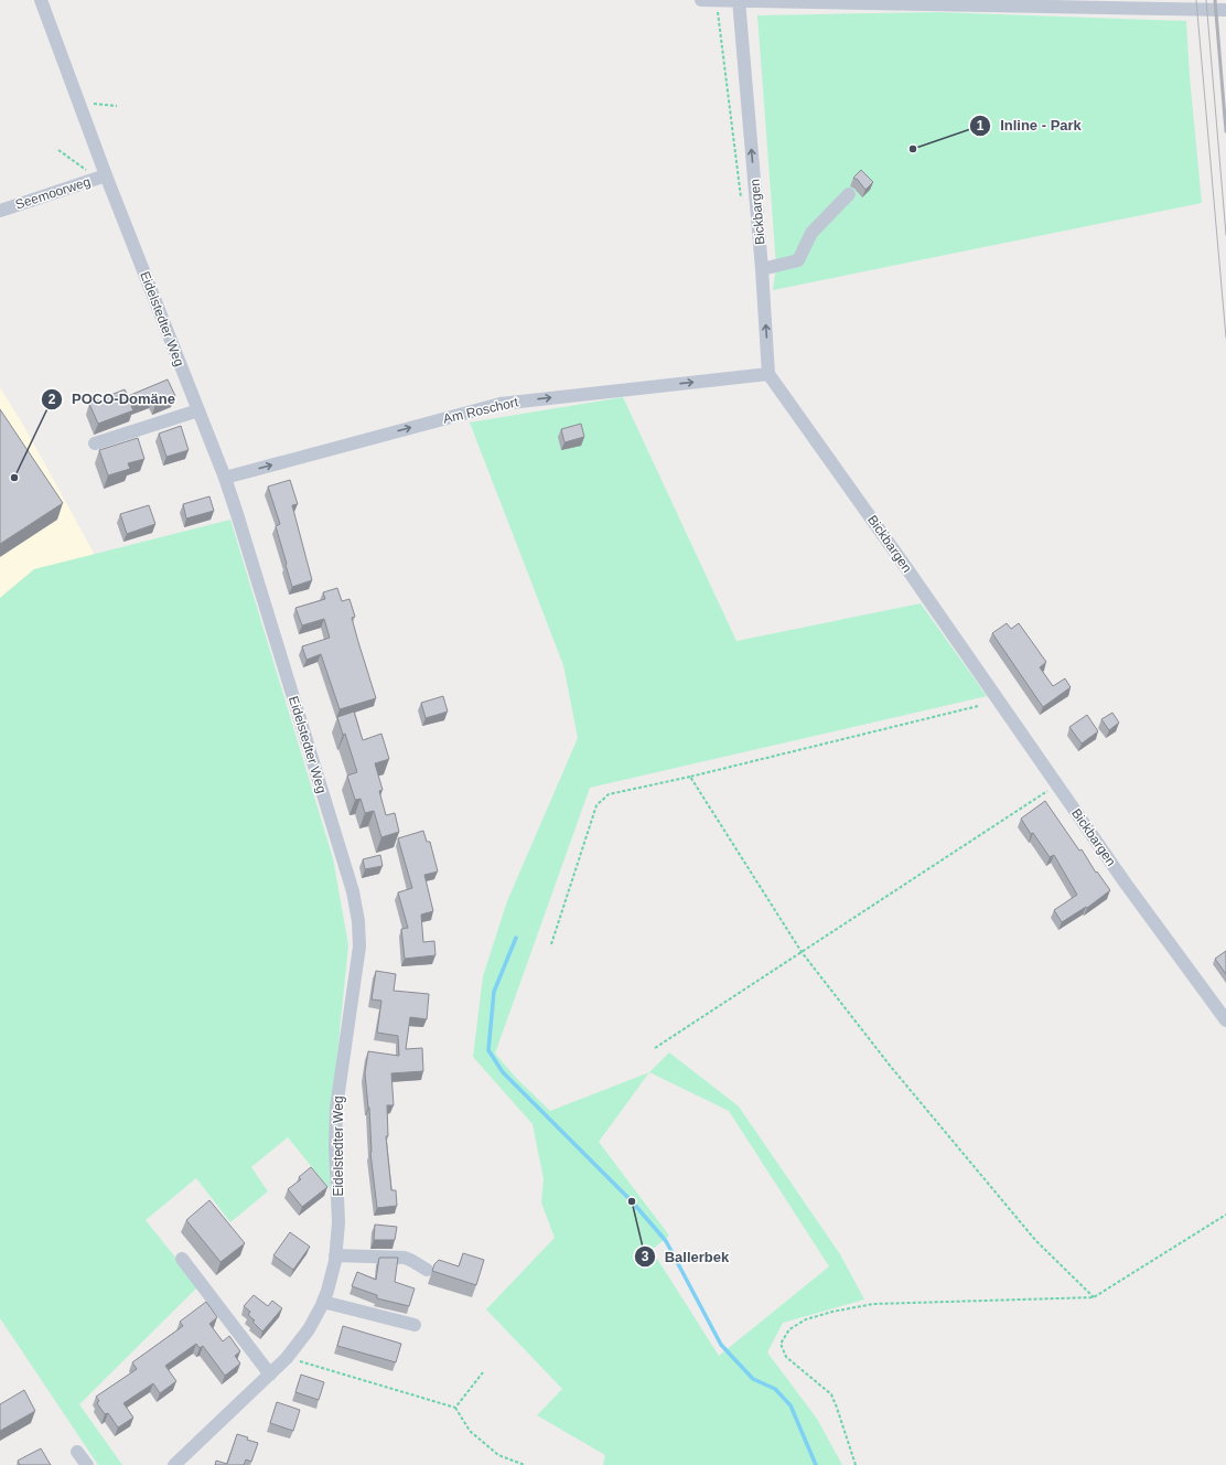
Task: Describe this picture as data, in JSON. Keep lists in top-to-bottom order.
{
  "streets": {
    "street": [
      "Seemoorweg",
      "Bickbargen",
      "Eidelstedter Weg",
      "Am Roschort"
    ]
  },
  "crossings": [
    ["Seemoorweg", "Eidelstedter Weg"],
    ["Bickbargen", "Am Roschort"],
    ["Eidelstedter Weg", "Am Roschort"]
  ],
  "one_way": ["Am Roschort"],
  "places": ["Inline - Park", "POCO-Domäne", "Ballerbek"]
}
